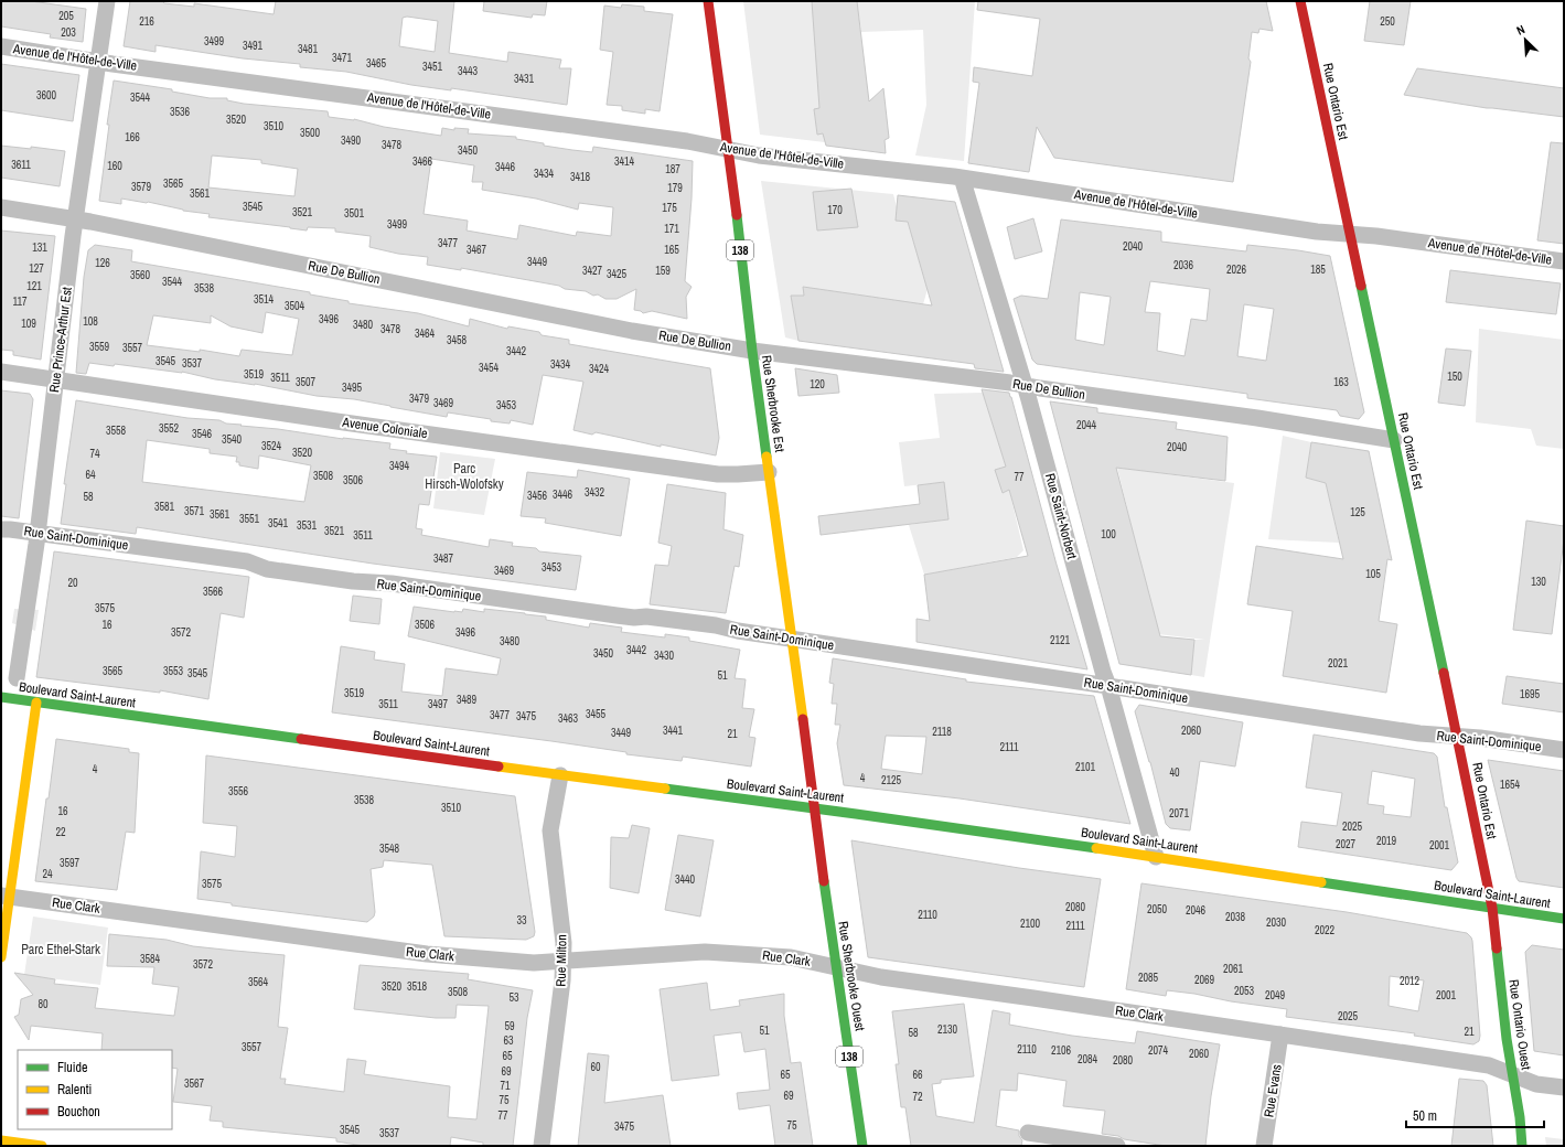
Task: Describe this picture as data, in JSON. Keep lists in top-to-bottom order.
{
  "streets": {
    "main road": [
      "Rue Ontario Est",
      "138",
      "Rue Sherbrooke Est",
      "Boulevard Saint-Laurent",
      "Rue Sherbrooke Ouest",
      "Rue Ontario Ouest"
    ],
    "street": [
      "Avenue de l'Hôtel-de-Ville",
      "Rue De Bullion",
      "Rue Prince-Arthur Est",
      "Avenue Coloniale",
      "Rue Saint-Norbert",
      "Rue Saint-Dominique",
      "Rue Clark",
      "Rue Milton",
      "Rue Evans"
    ]
  },
  "crossings": [
    ["Avenue de l'Hôtel-de-Ville", "Rue Ontario Est"],
    ["Avenue de l'Hôtel-de-Ville", "Rue Prince-Arthur Est"],
    ["Avenue de l'Hôtel-de-Ville", "Rue Sherbrooke Est"],
    ["Avenue de l'Hôtel-de-Ville", "Rue Saint-Norbert"],
    ["Rue Ontario Est", "Rue De Bullion"],
    ["Rue Ontario Est", "Rue Saint-Dominique"],
    ["Rue Ontario Est", "Boulevard Saint-Laurent"],
    ["Rue Ontario Est", "Rue Ontario Ouest"],
    ["Rue De Bullion", "Rue Prince-Arthur Est"],
    ["Rue De Bullion", "Rue Sherbrooke Est"],
    ["Rue De Bullion", "Rue Saint-Norbert"],
    ["Rue Prince-Arthur Est", "Avenue Coloniale"],
    ["Rue Prince-Arthur Est", "Rue Saint-Dominique"],
    ["Rue Sherbrooke Est", "Avenue Coloniale"],
    ["Rue Sherbrooke Est", "Rue Saint-Dominique"],
    ["Rue Sherbrooke Est", "Boulevard Saint-Laurent"],
    ["Rue Sherbrooke Est", "Rue Sherbrooke Ouest"],
    ["Rue Saint-Norbert", "Rue Saint-Dominique"],
    ["Rue Saint-Norbert", "Boulevard Saint-Laurent"],
    ["Boulevard Saint-Laurent", "Rue Milton"],
    ["Boulevard Saint-Laurent", "Rue Sherbrooke Ouest"],
    ["Boulevard Saint-Laurent", "Rue Ontario Ouest"],
    ["Rue Clark", "Rue Milton"],
    ["Rue Clark", "Rue Sherbrooke Ouest"],
    ["Rue Clark", "Rue Ontario Ouest"],
    ["Rue Clark", "Rue Evans"]
  ],
  "parks": ["Parc Hirsch-Wolofsky", "Parc Ethel-Stark"],
  "house_numbers": [
    "205",
    "216",
    "250",
    "203",
    "3499",
    "3491",
    "3481",
    "3471",
    "3465",
    "3451",
    "3443",
    "3431",
    "3600",
    "3544",
    "3536",
    "3520",
    "3510",
    "3500",
    "166",
    "3490",
    "3478",
    "3450",
    "3466",
    "3414",
    "3611",
    "160",
    "3446",
    "187",
    "3434",
    "3418",
    "3565",
    "3579",
    "179",
    "3561",
    "3545",
    "175",
    "170",
    "3521",
    "3501",
    "3499",
    "171",
    "3477",
    "2040",
    "131",
    "3467",
    "165",
    "3449",
    "126",
    "2036",
    "127",
    "2026",
    "185",
    "3427",
    "159",
    "3425",
    "3560",
    "3544",
    "121",
    "3538",
    "3514",
    "117",
    "3504",
    "3496",
    "108",
    "109",
    "3480",
    "3478",
    "3464",
    "3458",
    "3559",
    "3557",
    "3442",
    "3545",
    "3537",
    "3434",
    "3454",
    "3424",
    "3519",
    "150",
    "3511",
    "3507",
    "163",
    "120",
    "3495",
    "3479",
    "3469",
    "3453",
    "2044",
    "3552",
    "3558",
    "3546",
    "3540",
    "3524",
    "2040",
    "3520",
    "74",
    "3494",
    "64",
    "3508",
    "77",
    "3506",
    "3432",
    "3446",
    "3456",
    "58",
    "3581",
    "3571",
    "125",
    "3561",
    "3551",
    "3541",
    "3531",
    "3521",
    "100",
    "3511",
    "3487",
    "3453",
    "3469",
    "105",
    "130",
    "20",
    "3566",
    "3575",
    "16",
    "3506",
    "3572",
    "3496",
    "2121",
    "3480",
    "3442",
    "3450",
    "3430",
    "2021",
    "3565",
    "3553",
    "3545",
    "51",
    "3519",
    "1695",
    "3489",
    "3511",
    "3497",
    "3455",
    "3477",
    "3475",
    "3463",
    "3441",
    "2060",
    "2118",
    "3449",
    "21",
    "2111",
    "2101",
    "4",
    "40",
    "4",
    "2125",
    "1654",
    "3556",
    "3538",
    "3510",
    "16",
    "2071",
    "2025",
    "22",
    "2019",
    "2027",
    "2001",
    "3548",
    "3597",
    "24",
    "3440",
    "3575",
    "2080",
    "2050",
    "2046",
    "2110",
    "2038",
    "33",
    "2030",
    "2100",
    "2111",
    "2022",
    "3584",
    "3572",
    "2061",
    "2085",
    "2069",
    "2012",
    "3564",
    "3520",
    "3518",
    "2053",
    "3508",
    "2049",
    "2001",
    "53",
    "80",
    "2025",
    "59",
    "2130",
    "51",
    "21",
    "58",
    "63",
    "3557",
    "2110",
    "2106",
    "2074",
    "2060",
    "65",
    "2084",
    "2080",
    "60",
    "69",
    "65",
    "66",
    "3567",
    "71",
    "69",
    "72",
    "75",
    "77",
    "75",
    "3475",
    "3545",
    "3537"
  ],
  "legend": ["Fluide", "Ralenti", "Bouchon"],
  "scale_bar": "50 m",
  "north": "top left"
}
